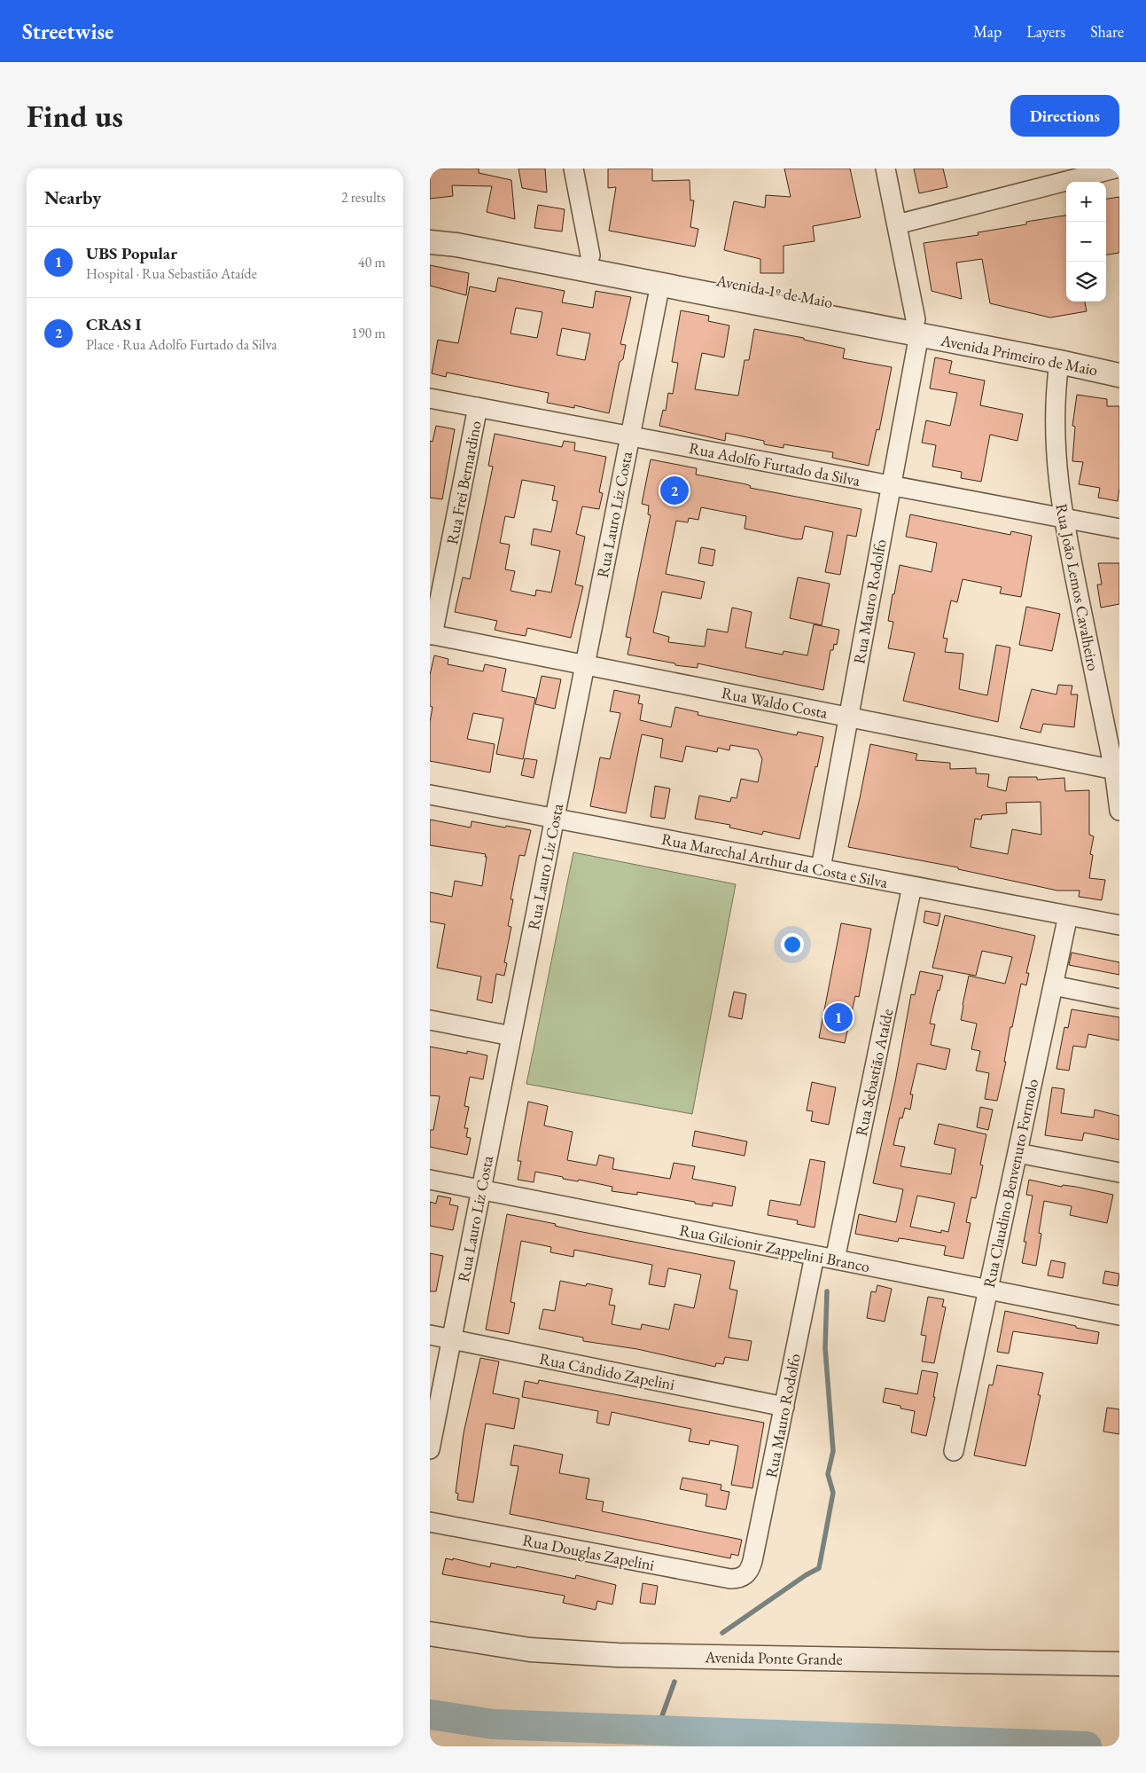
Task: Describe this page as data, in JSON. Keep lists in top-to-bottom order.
{
  "streets": {
    "street": [
      "Avenida 1º de Maio",
      "Avenida Primeiro de Maio",
      "Rua Adolfo Furtado da Silva",
      "Rua Frei Bernardino",
      "Rua Lauro Liz Costa",
      "Rua João Lemos Cavalheiro",
      "Rua Mauro Rodolfo",
      "Rua Waldo Costa",
      "Rua Marechal Arthur da Costa e Silva",
      "Rua Sebastião Ataíde",
      "Rua Claudino Benvenuto Formolo",
      "Rua Gilcionir Zappelini Branco",
      "Rua Cândido Zapelini",
      "Rua Douglas Zapelini",
      "Avenida Ponte Grande"
    ]
  },
  "crossings": [
    ["Avenida 1º de Maio", "Avenida Primeiro de Maio"],
    ["Avenida 1º de Maio", "Rua Lauro Liz Costa"],
    ["Avenida 1º de Maio", "Rua Mauro Rodolfo"],
    ["Avenida Primeiro de Maio", "Rua João Lemos Cavalheiro"],
    ["Avenida Primeiro de Maio", "Rua Mauro Rodolfo"],
    ["Rua Adolfo Furtado da Silva", "Rua Frei Bernardino"],
    ["Rua Adolfo Furtado da Silva", "Rua Lauro Liz Costa"],
    ["Rua Adolfo Furtado da Silva", "Rua João Lemos Cavalheiro"],
    ["Rua Adolfo Furtado da Silva", "Rua Mauro Rodolfo"],
    ["Rua Frei Bernardino", "Rua Waldo Costa"],
    ["Rua Lauro Liz Costa", "Rua Waldo Costa"],
    ["Rua Lauro Liz Costa", "Rua Marechal Arthur da Costa e Silva"],
    ["Rua Lauro Liz Costa", "Rua Gilcionir Zappelini Branco"],
    ["Rua Lauro Liz Costa", "Rua Cândido Zapelini"],
    ["Rua João Lemos Cavalheiro", "Rua Waldo Costa"],
    ["Rua Mauro Rodolfo", "Rua Waldo Costa"],
    ["Rua Mauro Rodolfo", "Rua Marechal Arthur da Costa e Silva"],
    ["Rua Mauro Rodolfo", "Rua Gilcionir Zappelini Branco"],
    ["Rua Mauro Rodolfo", "Rua Cândido Zapelini"],
    ["Rua Mauro Rodolfo", "Rua Douglas Zapelini"],
    ["Rua Marechal Arthur da Costa e Silva", "Rua Sebastião Ataíde"],
    ["Rua Marechal Arthur da Costa e Silva", "Rua Claudino Benvenuto Formolo"],
    ["Rua Sebastião Ataíde", "Rua Gilcionir Zappelini Branco"],
    ["Rua Claudino Benvenuto Formolo", "Rua Gilcionir Zappelini Branco"]
  ],
  "page": {
    "header": "Streetwise",
    "nav": ["Map", "Layers", "Share"],
    "buttons": "Directions",
    "title": "Find us",
    "heading": ["Nearby", "2 results"],
    "map_buttons": ["+", "−"],
    "list": [
      {
        "mark": "1",
        "name": "UBS Popular",
        "note": "Hospital · Rua Sebastião Ataíde",
        "value": "40 m"
      },
      {
        "mark": "2",
        "name": "CRAS I",
        "note": "Place · Rua Adolfo Furtado da Silva",
        "value": "190 m"
      }
    ],
    "pins": ["2", "1"]
  }
}
